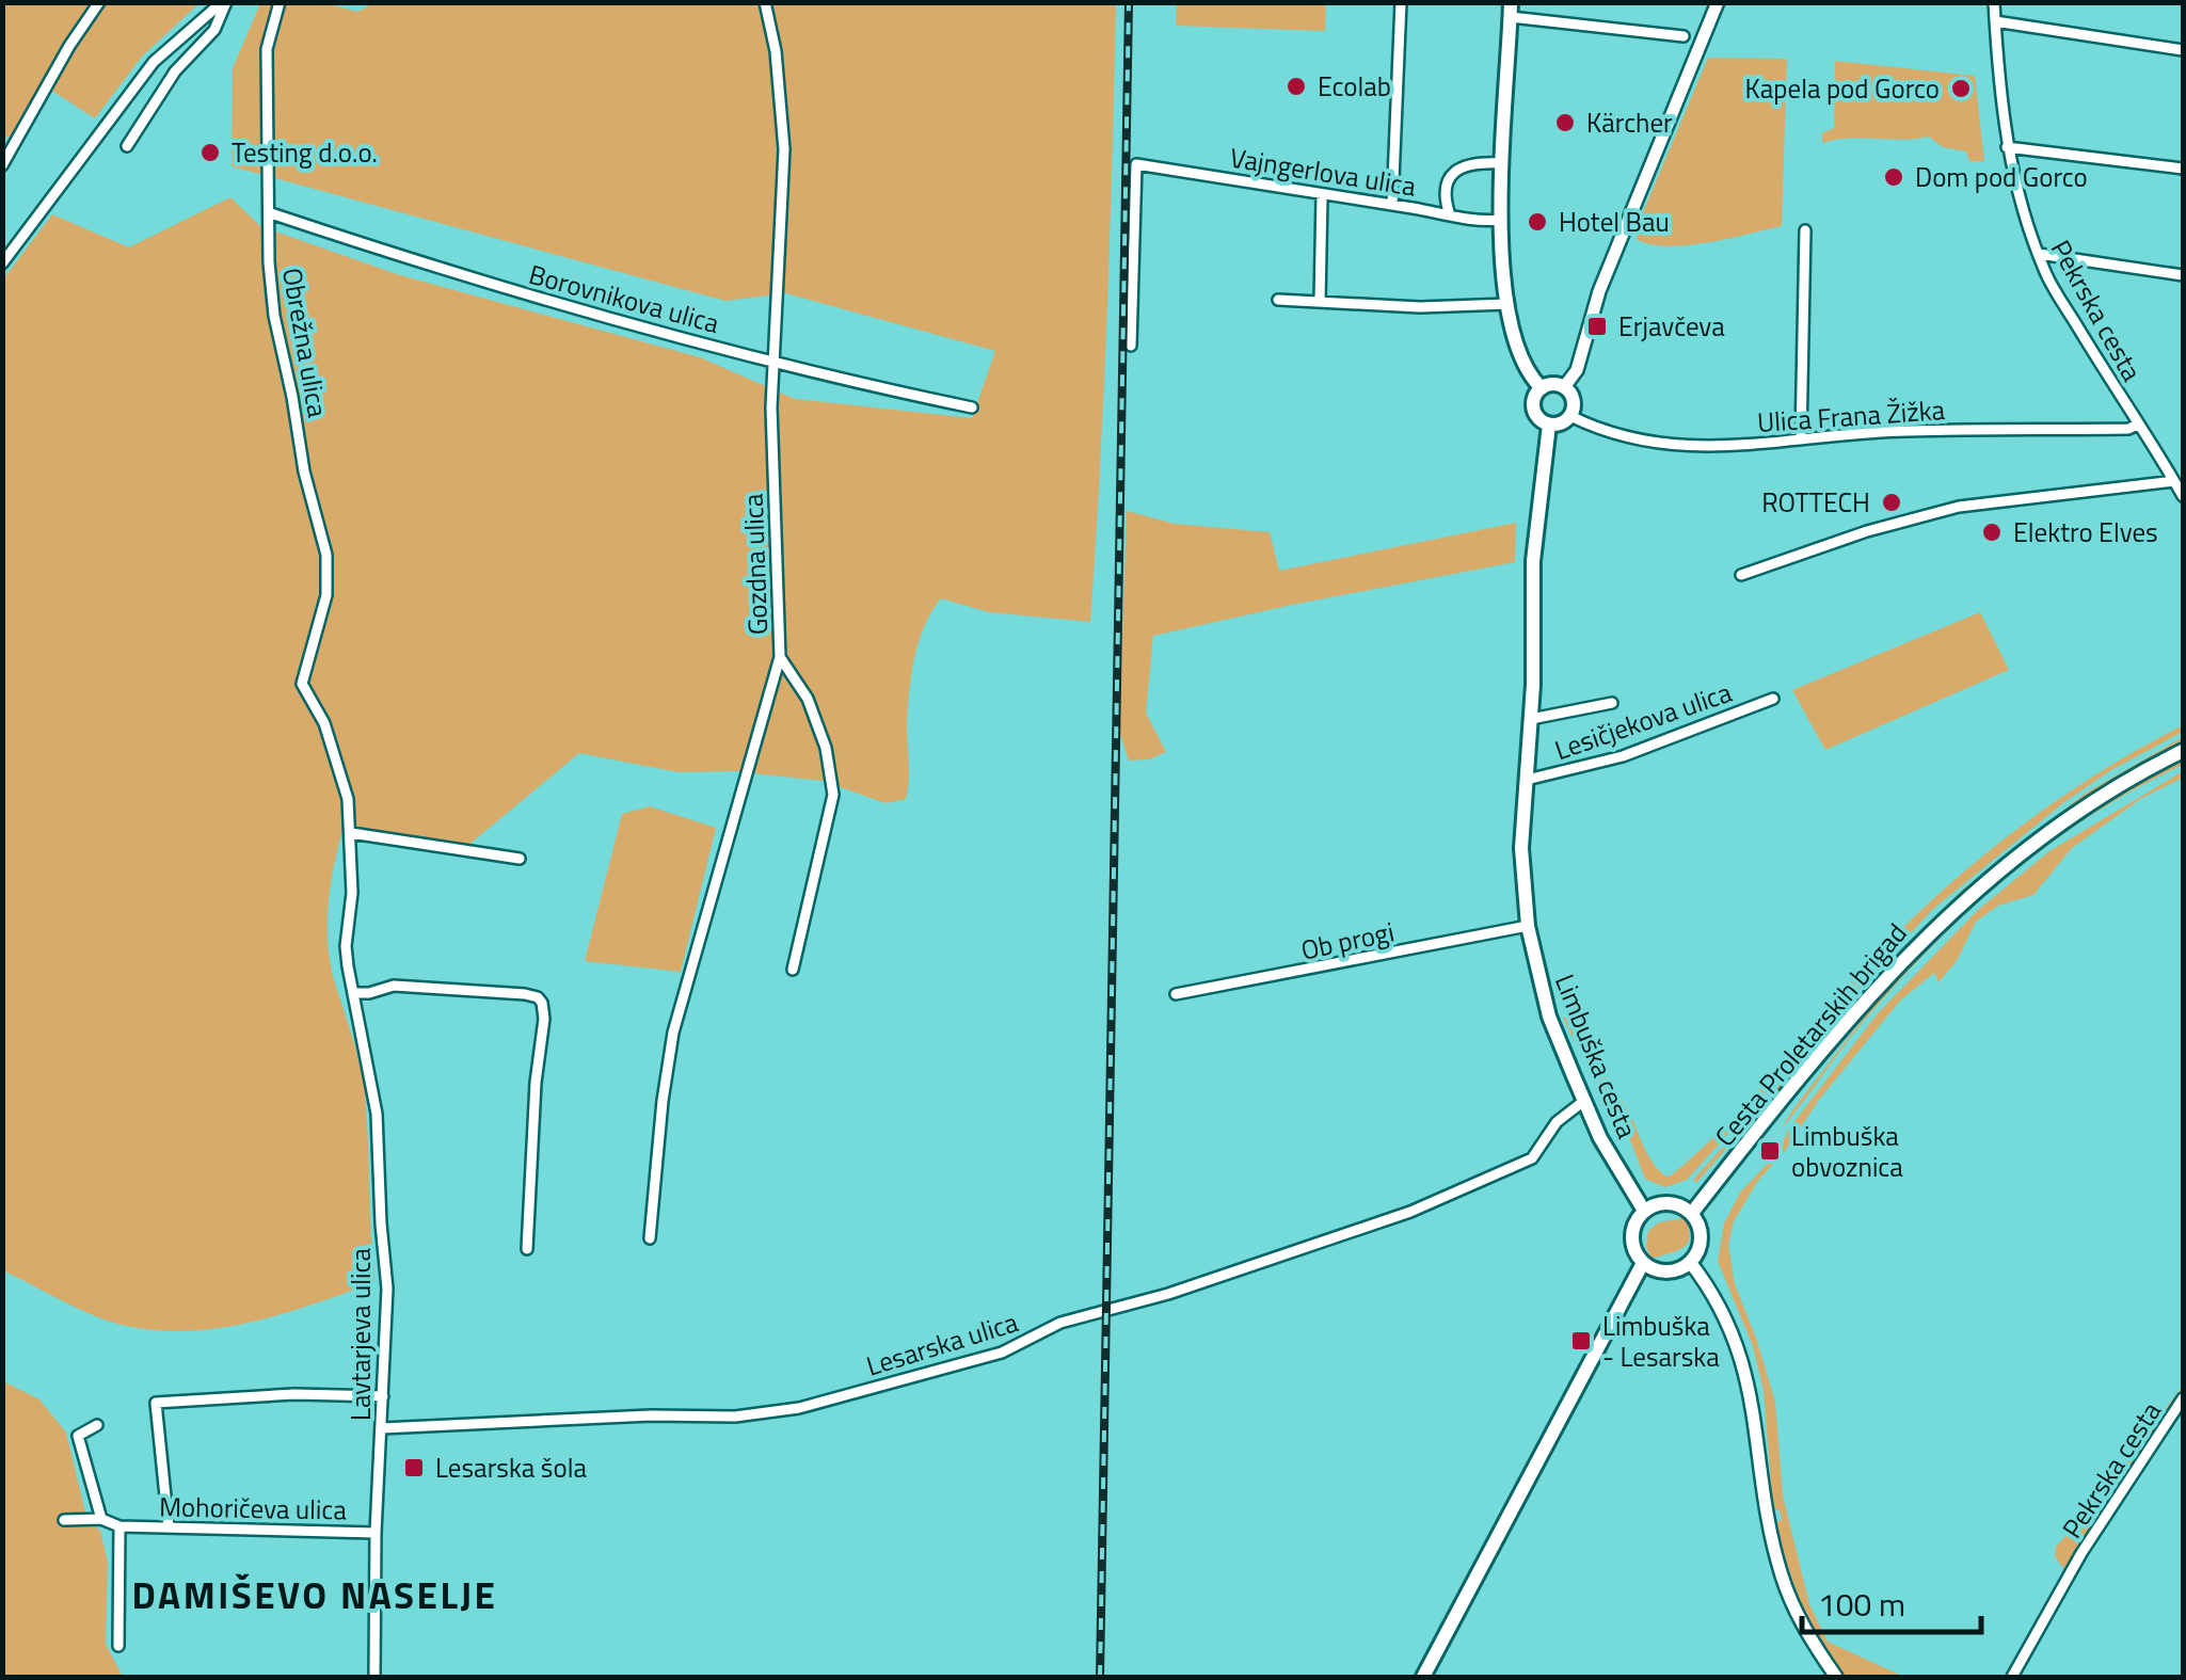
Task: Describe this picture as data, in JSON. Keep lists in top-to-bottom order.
{
  "streets": {
    "main road": ["Cesta Proletarskih brigad", "Limbuška cesta"],
    "street": [
      "Vajngerlova ulica",
      "Borovnikova ulica",
      "Pekrska cesta",
      "Obrežna ulica",
      "Ulica Frana Žižka",
      "Gozdna ulica",
      "Lesičjekova ulica",
      "Ob progi",
      "Lavtarjeva ulica",
      "Lesarska ulica",
      "Mohoričeva ulica"
    ]
  },
  "crossings": [
    ["Vajngerlova ulica", "Limbuška cesta"],
    ["Borovnikova ulica", "Obrežna ulica"],
    ["Borovnikova ulica", "Gozdna ulica"],
    ["Pekrska cesta", "Ulica Frana Žižka"],
    ["Obrežna ulica", "Lavtarjeva ulica"],
    ["Ulica Frana Žižka", "Limbuška cesta"],
    ["Lesičjekova ulica", "Limbuška cesta"],
    ["Ob progi", "Limbuška cesta"],
    ["Cesta Proletarskih brigad", "Limbuška cesta"],
    ["Limbuška cesta", "Lesarska ulica"],
    ["Lavtarjeva ulica", "Lesarska ulica"],
    ["Lavtarjeva ulica", "Mohoričeva ulica"]
  ],
  "districts": ["DAMIŠEVO NASELJE"],
  "places": {
    "other": [
      "Ecolab",
      "Kapela pod Gorco",
      "Kärcher",
      "Testing d.o.o.",
      "Dom pod Gorco",
      "Hotel Bau",
      "ROTTECH",
      "Elektro Elves"
    ],
    "transit": [
      "Erjavčeva",
      "Limbuška obvoznica",
      "Limbuška - Lesarska",
      "Lesarska šola"
    ]
  },
  "scale_bar": "100 m"
}
